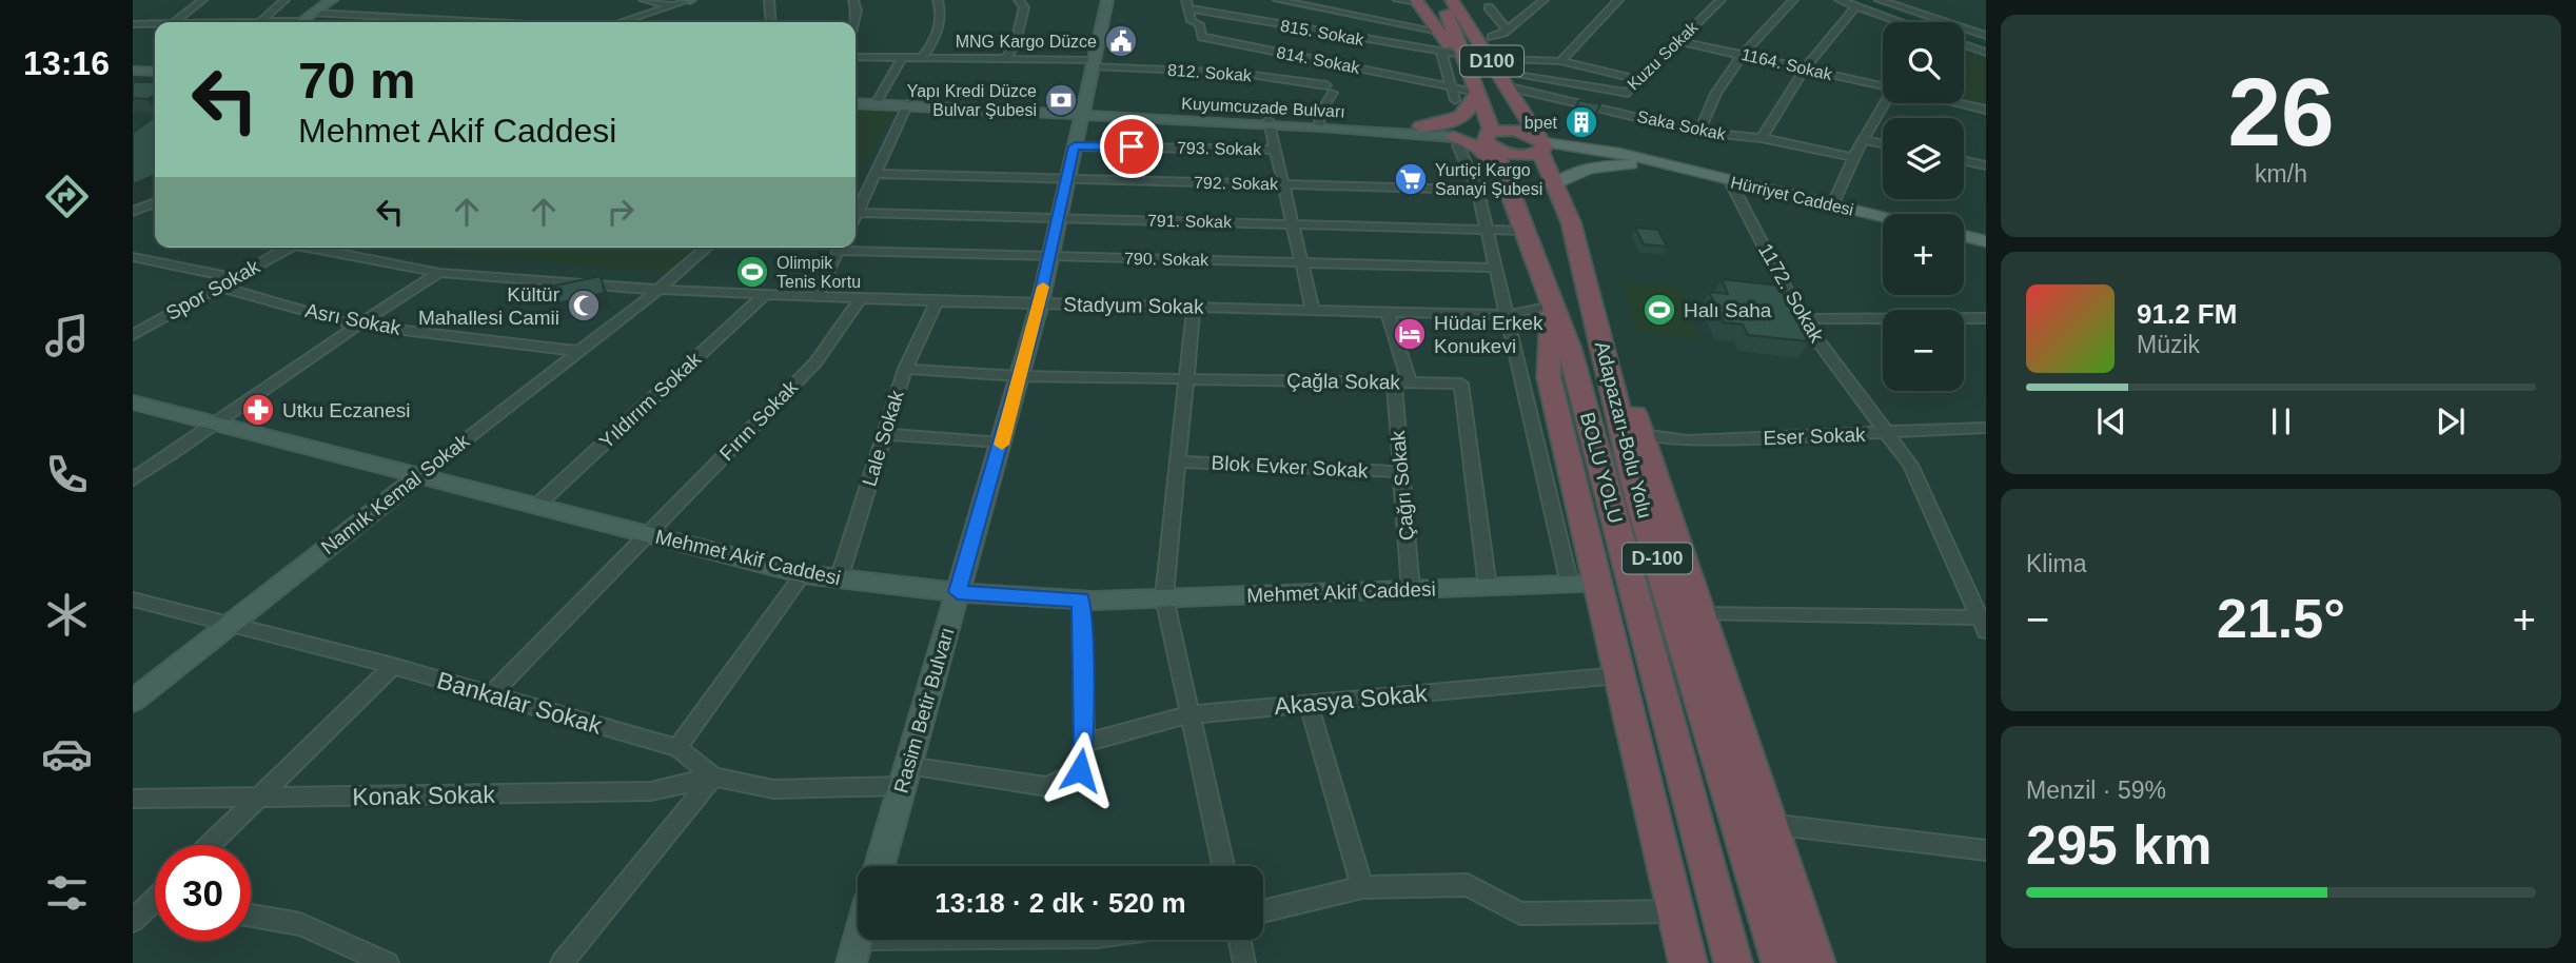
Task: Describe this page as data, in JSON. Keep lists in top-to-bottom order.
{
  "streets": {
    "highway": [
      "D100",
      "Adapazarı-Bolu Yolu",
      "BOLU YOLU",
      "D-100"
    ],
    "main road": [
      "Kuyumcuzade Bulvarı",
      "Hürriyet Caddesi",
      "Namık Kemal Sokak",
      "Mehmet Akif Caddesi",
      "Rasim Betir Bulvarı"
    ],
    "street": [
      "815. Sokak",
      "Kuzu Sokak",
      "814. Sokak",
      "1164. Sokak",
      "812. Sokak",
      "Saka Sokak",
      "793. Sokak",
      "792. Sokak",
      "791. Sokak",
      "790. Sokak",
      "Spor Sokak",
      "1172. Sokak",
      "Stadyum Sokak",
      "Asrı Sokak",
      "Çağla Sokak",
      "Yıldırım Sokak",
      "Fırın Sokak",
      "Eser Sokak",
      "Lale Sokak",
      "Blok Evker Sokak",
      "Çağrı Sokak",
      "Akasya Sokak",
      "Bankalar Sokak",
      "Konak Sokak"
    ]
  },
  "crossings": [
    ["815. Sokak", "814. Sokak"],
    ["Kuzu Sokak", "1164. Sokak"],
    ["Kuzu Sokak", "Saka Sokak"],
    ["Kuzu Sokak", "Adapazarı-Bolu Yolu"],
    ["814. Sokak", "BOLU YOLU"],
    ["812. Sokak", "Kuyumcuzade Bulvarı"],
    ["812. Sokak", "Rasim Betir Bulvarı"],
    ["Kuyumcuzade Bulvarı", "793. Sokak"],
    ["Kuyumcuzade Bulvarı", "Rasim Betir Bulvarı"],
    ["Saka Sokak", "Adapazarı-Bolu Yolu"],
    ["793. Sokak", "Rasim Betir Bulvarı"],
    ["792. Sokak", "BOLU YOLU"],
    ["792. Sokak", "Rasim Betir Bulvarı"],
    ["Hürriyet Caddesi", "1172. Sokak"],
    ["Hürriyet Caddesi", "Adapazarı-Bolu Yolu"],
    ["791. Sokak", "BOLU YOLU"],
    ["791. Sokak", "Rasim Betir Bulvarı"],
    ["790. Sokak", "Rasim Betir Bulvarı"],
    ["Spor Sokak", "Asrı Sokak"],
    ["1172. Sokak", "Eser Sokak"],
    ["Stadyum Sokak", "Yıldırım Sokak"],
    ["Stadyum Sokak", "Fırın Sokak"],
    ["Stadyum Sokak", "Lale Sokak"],
    ["Stadyum Sokak", "BOLU YOLU"],
    ["Stadyum Sokak", "Namık Kemal Sokak"],
    ["Stadyum Sokak", "Rasim Betir Bulvarı"],
    ["Asrı Sokak", "Namık Kemal Sokak"],
    ["Çağla Sokak", "Lale Sokak"],
    ["Çağla Sokak", "Çağrı Sokak"],
    ["Çağla Sokak", "Mehmet Akif Caddesi"],
    ["Çağla Sokak", "Rasim Betir Bulvarı"],
    ["Yıldırım Sokak", "Mehmet Akif Caddesi"],
    ["Fırın Sokak", "Mehmet Akif Caddesi"],
    ["Fırın Sokak", "Bankalar Sokak"],
    ["Lale Sokak", "Mehmet Akif Caddesi"],
    ["Blok Evker Sokak", "Çağrı Sokak"],
    ["Çağrı Sokak", "Mehmet Akif Caddesi"],
    ["Namık Kemal Sokak", "Mehmet Akif Caddesi"],
    ["Namık Kemal Sokak", "Bankalar Sokak"],
    ["Mehmet Akif Caddesi", "Rasim Betir Bulvarı"],
    ["Akasya Sokak", "Bankalar Sokak"],
    ["Bankalar Sokak", "Rasim Betir Bulvarı"],
    ["Bankalar Sokak", "Konak Sokak"]
  ],
  "places": {
    "public building": ["MNG Kargo Düzce"],
    "bank": ["Yapı Kredi Düzce Bulvar Şubesi"],
    "building": ["bpet"],
    "supermarket": ["Yurtiçi Kargo Sanayi Şubesi"],
    "sports": ["Olimpik Tenis Kortu", "Halı Saha"],
    "mosque": ["Kültür Mahallesi Camii"],
    "hotel": ["Hüdai Erkek Konukevi"],
    "pharmacy": ["Utku Eczanesi"]
  },
  "page": {
    "tabs": "13:16",
    "tile": [
      ["26", "km/h"],
      "Klima",
      ["Menzil · 59%", "295 km"]
    ],
    "map_buttons": ["+", "−"],
    "turn": ["70 m", "Mehmet Akif Caddesi"],
    "song": ["91.2 FM", "Müzik"],
    "heat": ["−", "21.5°", "+"],
    "limit": "30",
    "trip": "13:18 · 2 dk · 520 m"
  }
}
